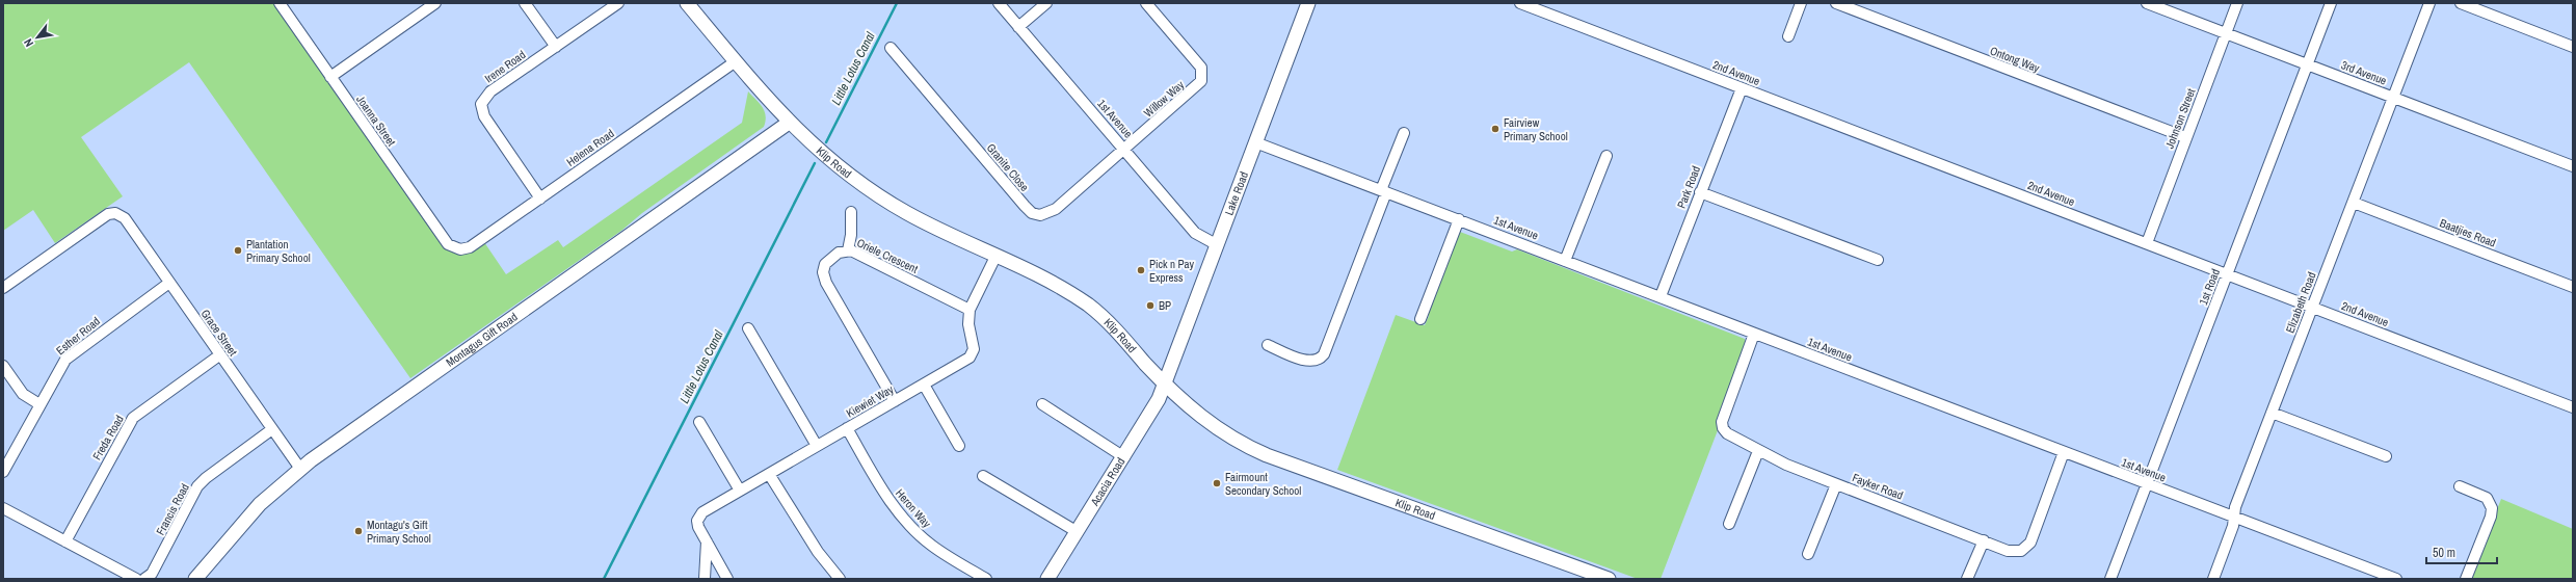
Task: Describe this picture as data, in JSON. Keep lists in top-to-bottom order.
{
  "streets": {
    "street": [
      "Ontong Way",
      "Irene Road",
      "2nd Avenue",
      "3rd Avenue",
      "Willow Way",
      "1st Avenue",
      "Johnson Street",
      "Joanna Street",
      "Helena Road",
      "Klip Road",
      "Granite Close",
      "Park Road",
      "Lake Road",
      "Baatjies Road",
      "Oriele Crescent",
      "1st Road",
      "Elizabeth Road",
      "Grace Street",
      "Esther Road",
      "Montagus Gift Road",
      "Kiewiet Way",
      "Freda Road",
      "Acacia Road",
      "Fayker Road",
      "Heron Way",
      "Francis Road"
    ]
  },
  "crossings": [
    ["Ontong Way", "Johnson Street"],
    ["Irene Road", "Helena Road"],
    ["2nd Avenue", "Johnson Street"],
    ["2nd Avenue", "Park Road"],
    ["2nd Avenue", "1st Road"],
    ["2nd Avenue", "Elizabeth Road"],
    ["3rd Avenue", "Johnson Street"],
    ["3rd Avenue", "1st Road"],
    ["3rd Avenue", "Elizabeth Road"],
    ["Willow Way", "1st Avenue"],
    ["Willow Way", "Granite Close"],
    ["1st Avenue", "Granite Close"],
    ["1st Avenue", "Park Road"],
    ["1st Avenue", "Lake Road"],
    ["1st Avenue", "1st Road"],
    ["1st Avenue", "Elizabeth Road"],
    ["1st Avenue", "Fayker Road"],
    ["Joanna Street", "Helena Road"],
    ["Helena Road", "Klip Road"],
    ["Klip Road", "Lake Road"],
    ["Klip Road", "Montagus Gift Road"],
    ["Klip Road", "Kiewiet Way"],
    ["Klip Road", "Acacia Road"],
    ["Lake Road", "Acacia Road"],
    ["Baatjies Road", "Elizabeth Road"],
    ["Oriele Crescent", "Kiewiet Way"],
    ["Grace Street", "Esther Road"],
    ["Grace Street", "Montagus Gift Road"],
    ["Grace Street", "Freda Road"],
    ["Grace Street", "Francis Road"],
    ["Kiewiet Way", "Heron Way"]
  ],
  "water": ["Little Lotus Canal"],
  "places": [
    "Fairview Primary School",
    "Plantation Primary School",
    "Pick n Pay Express",
    "BP",
    "Fairmount Secondary School",
    "Montagu's Gift Primary School"
  ],
  "scale_bar": "50 m",
  "north": "bottom left"
}
